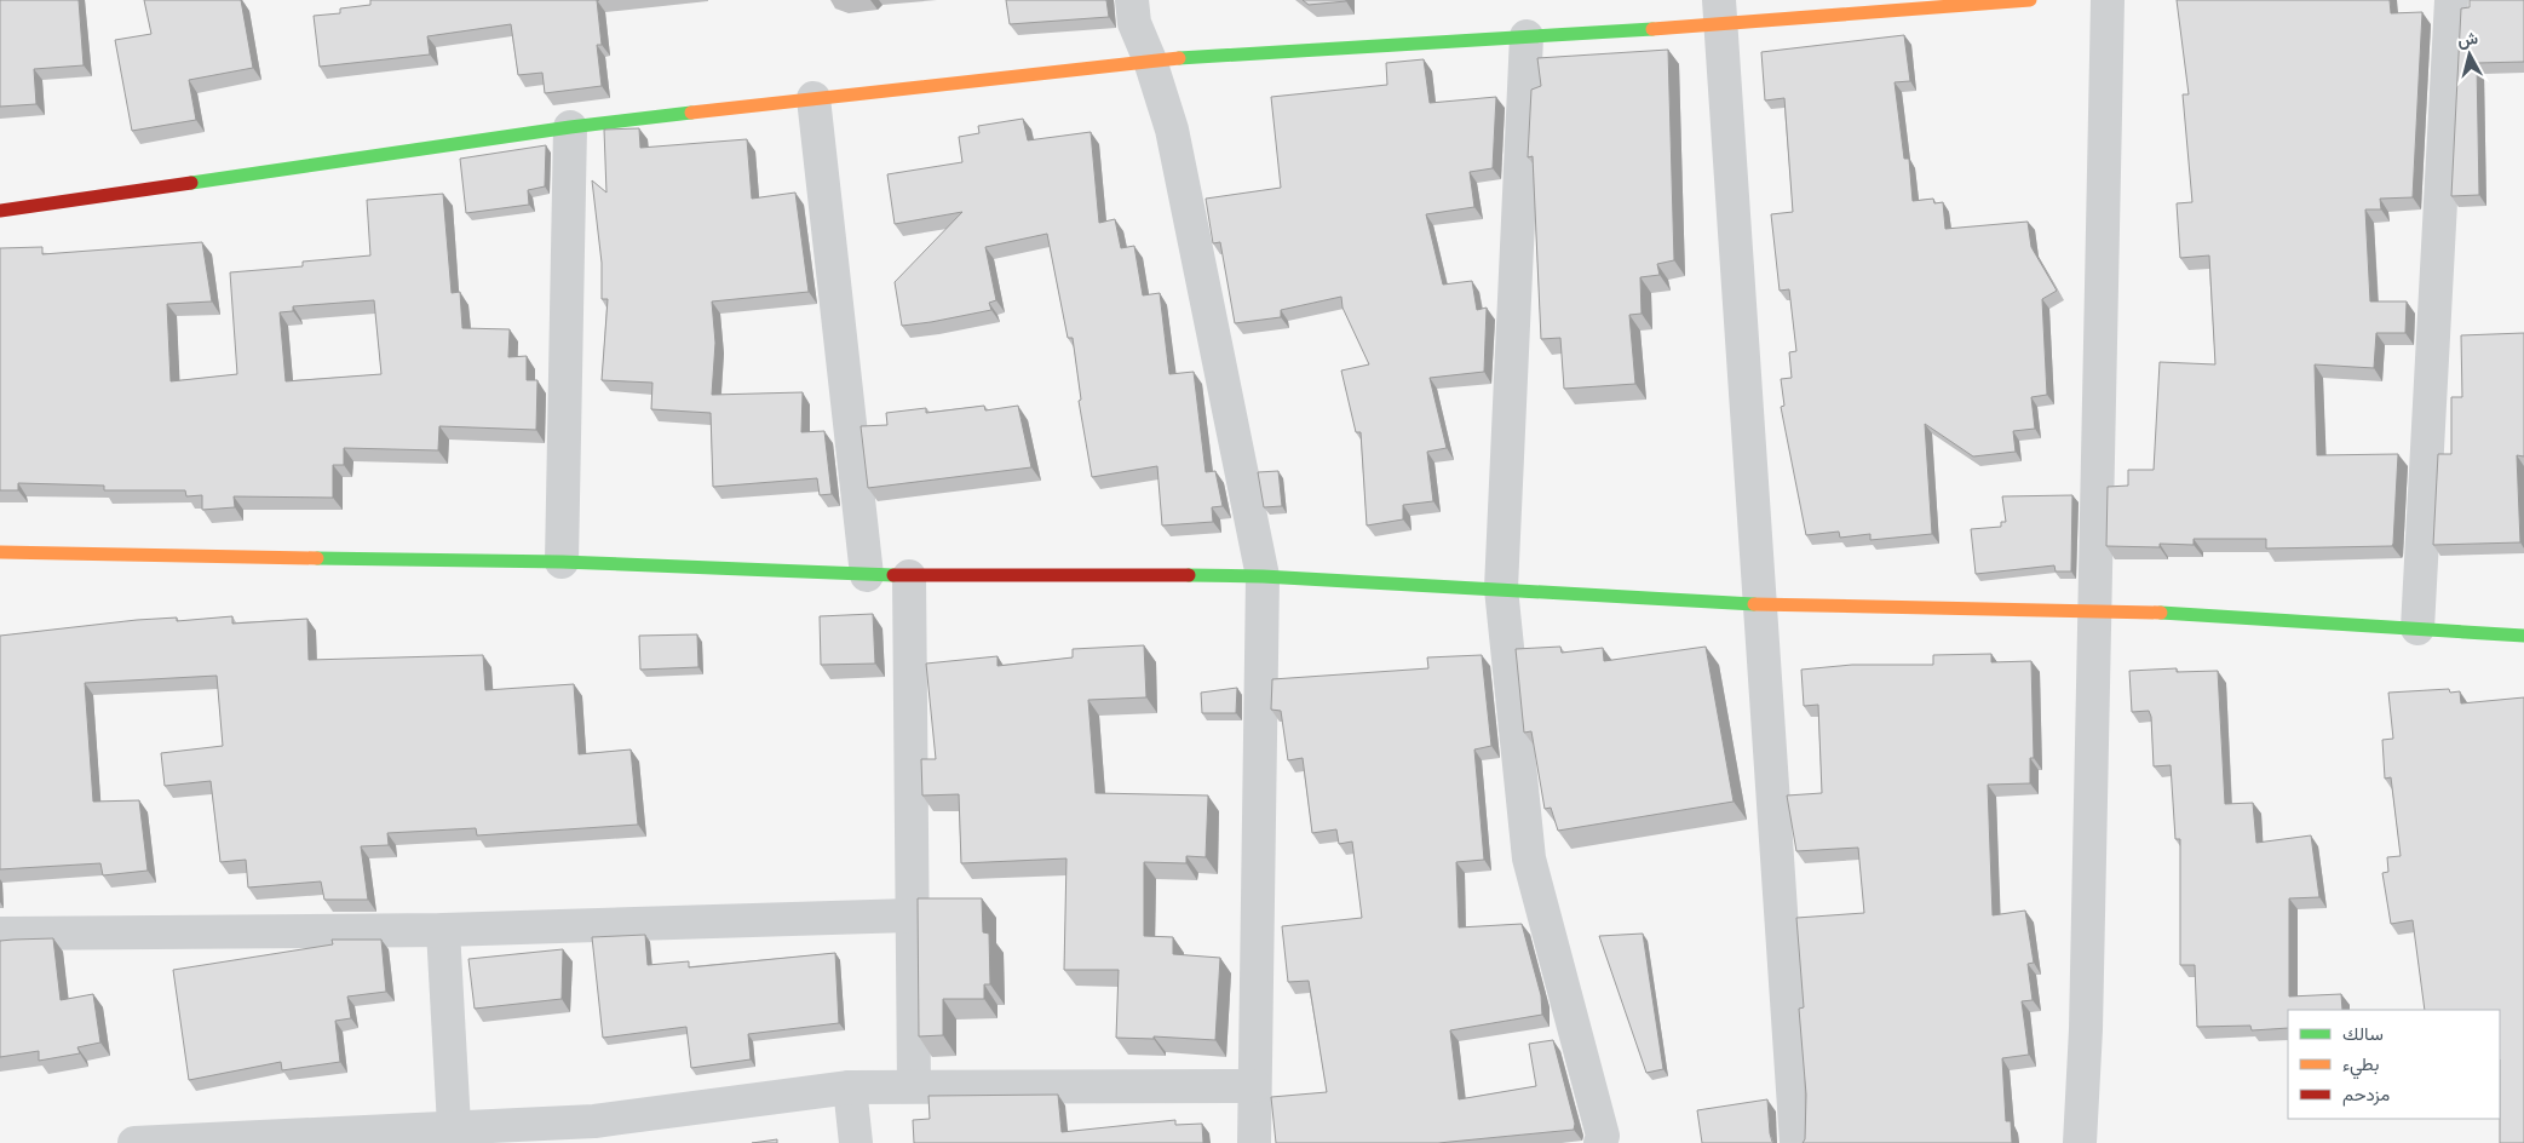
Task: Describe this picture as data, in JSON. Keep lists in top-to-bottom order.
{
  "legend": ["سالك", "بطيء", "مزدحم"],
  "north": "top"
}
